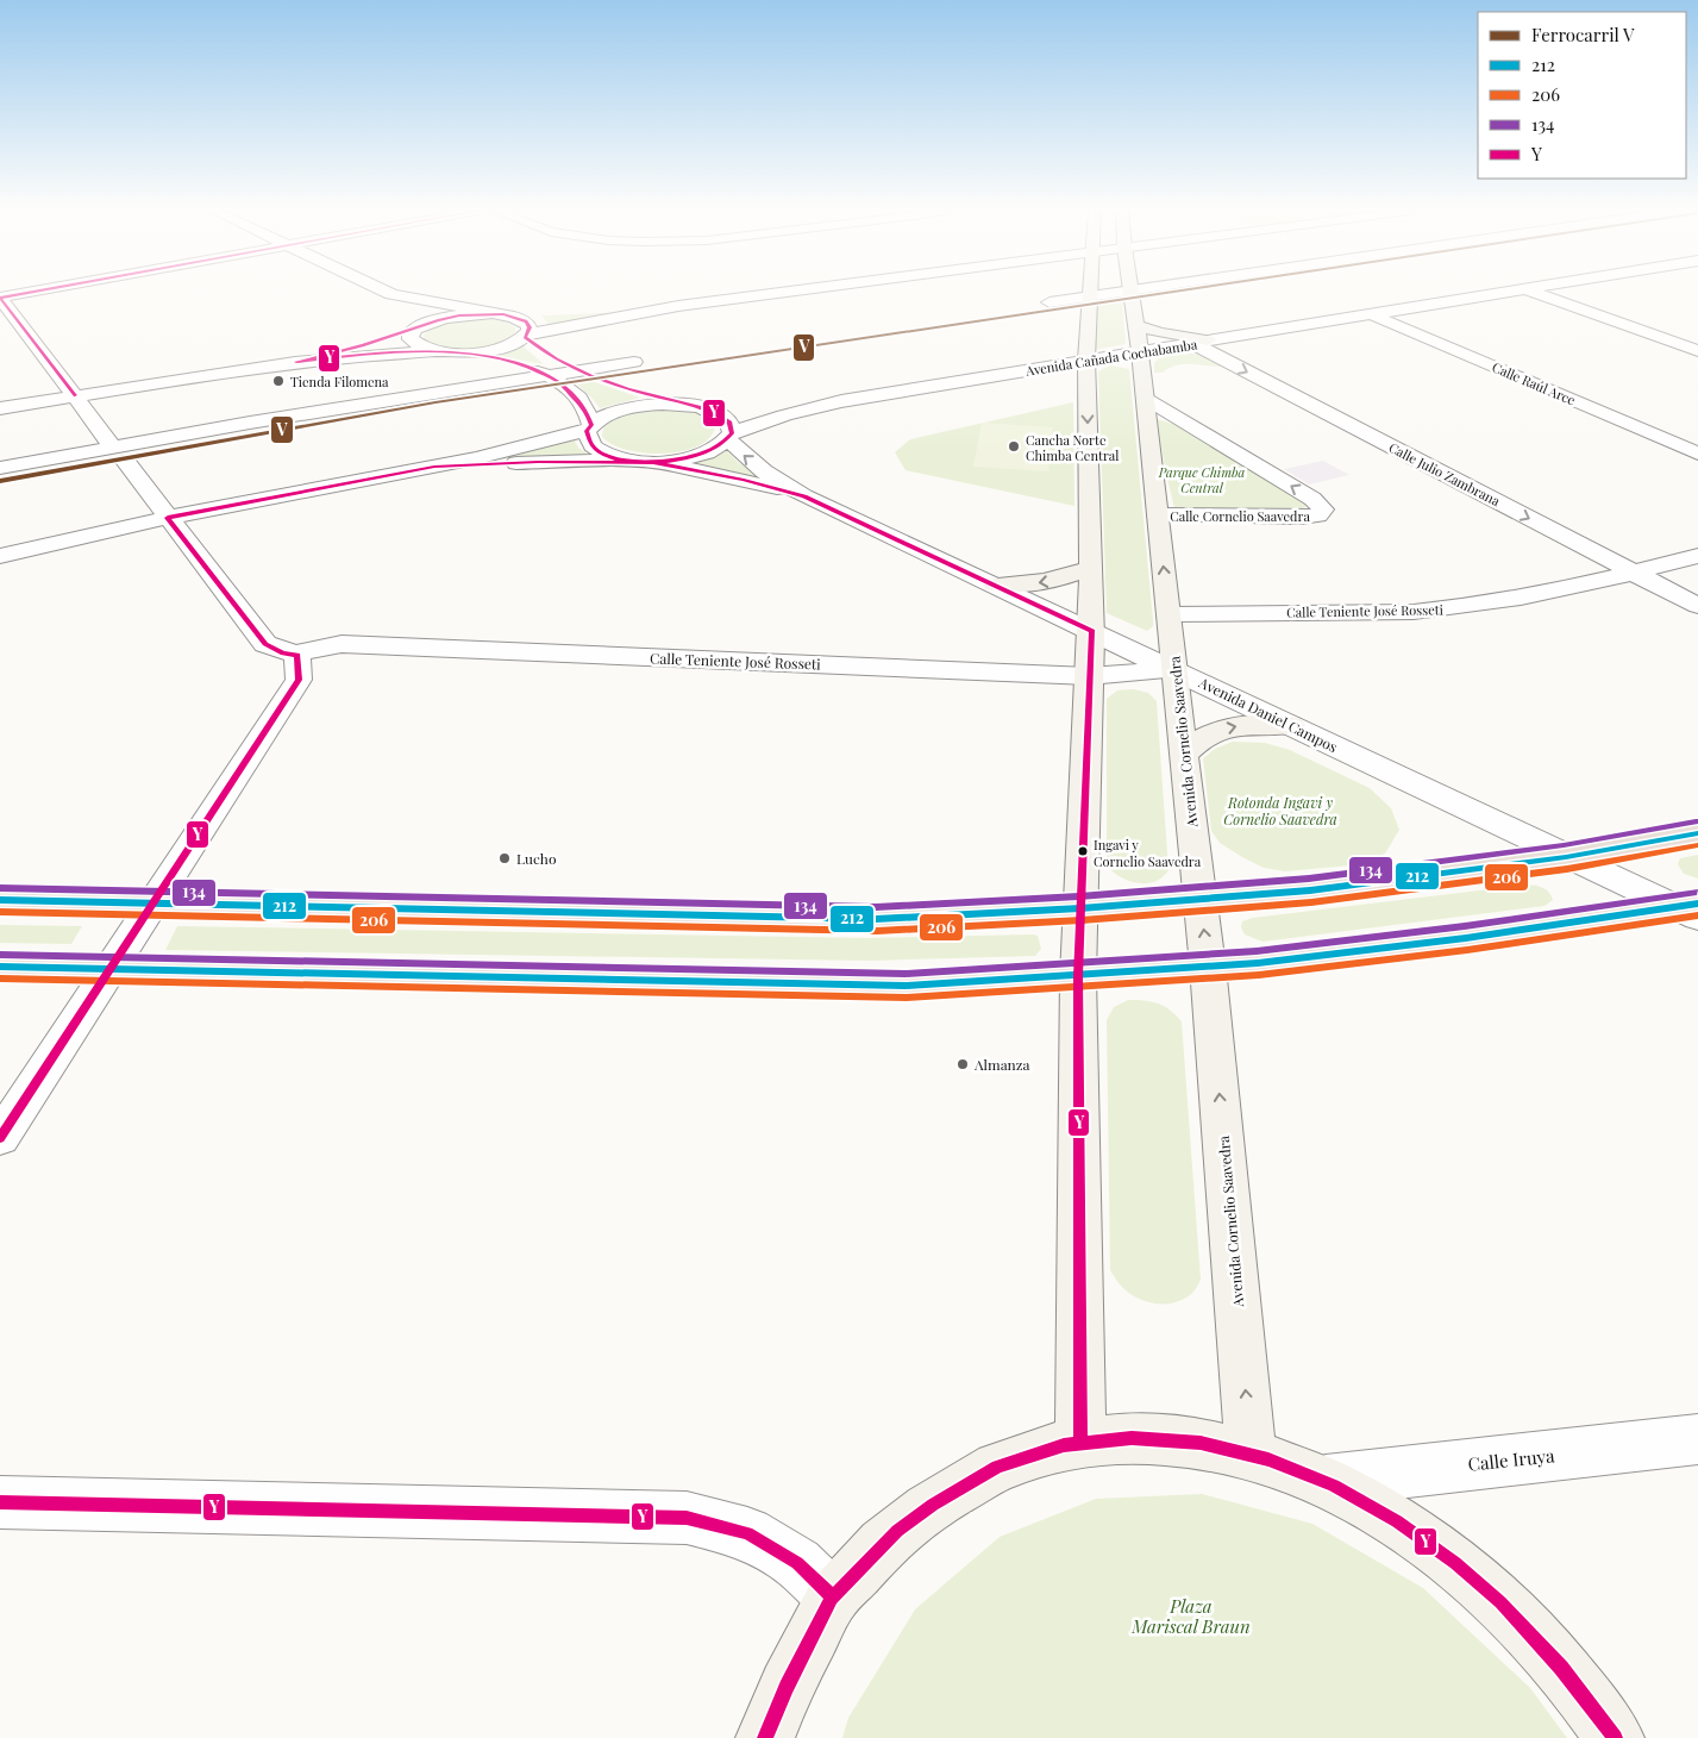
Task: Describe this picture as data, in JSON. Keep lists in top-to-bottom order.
{
  "streets": {
    "street": [
      "Avenida Cañada Cochabamba",
      "Calle Raúl Arce",
      "Calle Julio Zambrana",
      "Calle Cornelio Saavedra",
      "Calle Teniente José Rosseti",
      "Avenida Daniel Campos",
      "Avenida Cornelio Saavedra",
      "Calle Iruya"
    ]
  },
  "crossings": [
    ["Avenida Cañada Cochabamba", "Calle Raúl Arce"],
    ["Avenida Cañada Cochabamba", "Calle Julio Zambrana"],
    ["Avenida Cañada Cochabamba", "Avenida Daniel Campos"],
    ["Avenida Cañada Cochabamba", "Avenida Cornelio Saavedra"],
    ["Calle Julio Zambrana", "Calle Teniente José Rosseti"],
    ["Calle Cornelio Saavedra", "Avenida Cornelio Saavedra"],
    ["Calle Teniente José Rosseti", "Avenida Daniel Campos"],
    ["Calle Teniente José Rosseti", "Avenida Cornelio Saavedra"],
    ["Avenida Daniel Campos", "Avenida Cornelio Saavedra"]
  ],
  "parks": ["Parque Chimba Central", "Rotonda Ingavi y Cornelio Saavedra", "Plaza Mariscal Braun"],
  "places": [
    "Tienda Filomena",
    "Cancha Norte Chimba Central",
    "Ingavi y Cornelio Saavedra",
    "Lucho",
    "Almanza"
  ],
  "lines": [
    "rail line V",
    "transit line Y",
    "transit line 134",
    "transit line 212",
    "transit line 206"
  ],
  "legend": [
    "Ferrocarril V",
    "212",
    "206",
    "134",
    "Y"
  ]
}
